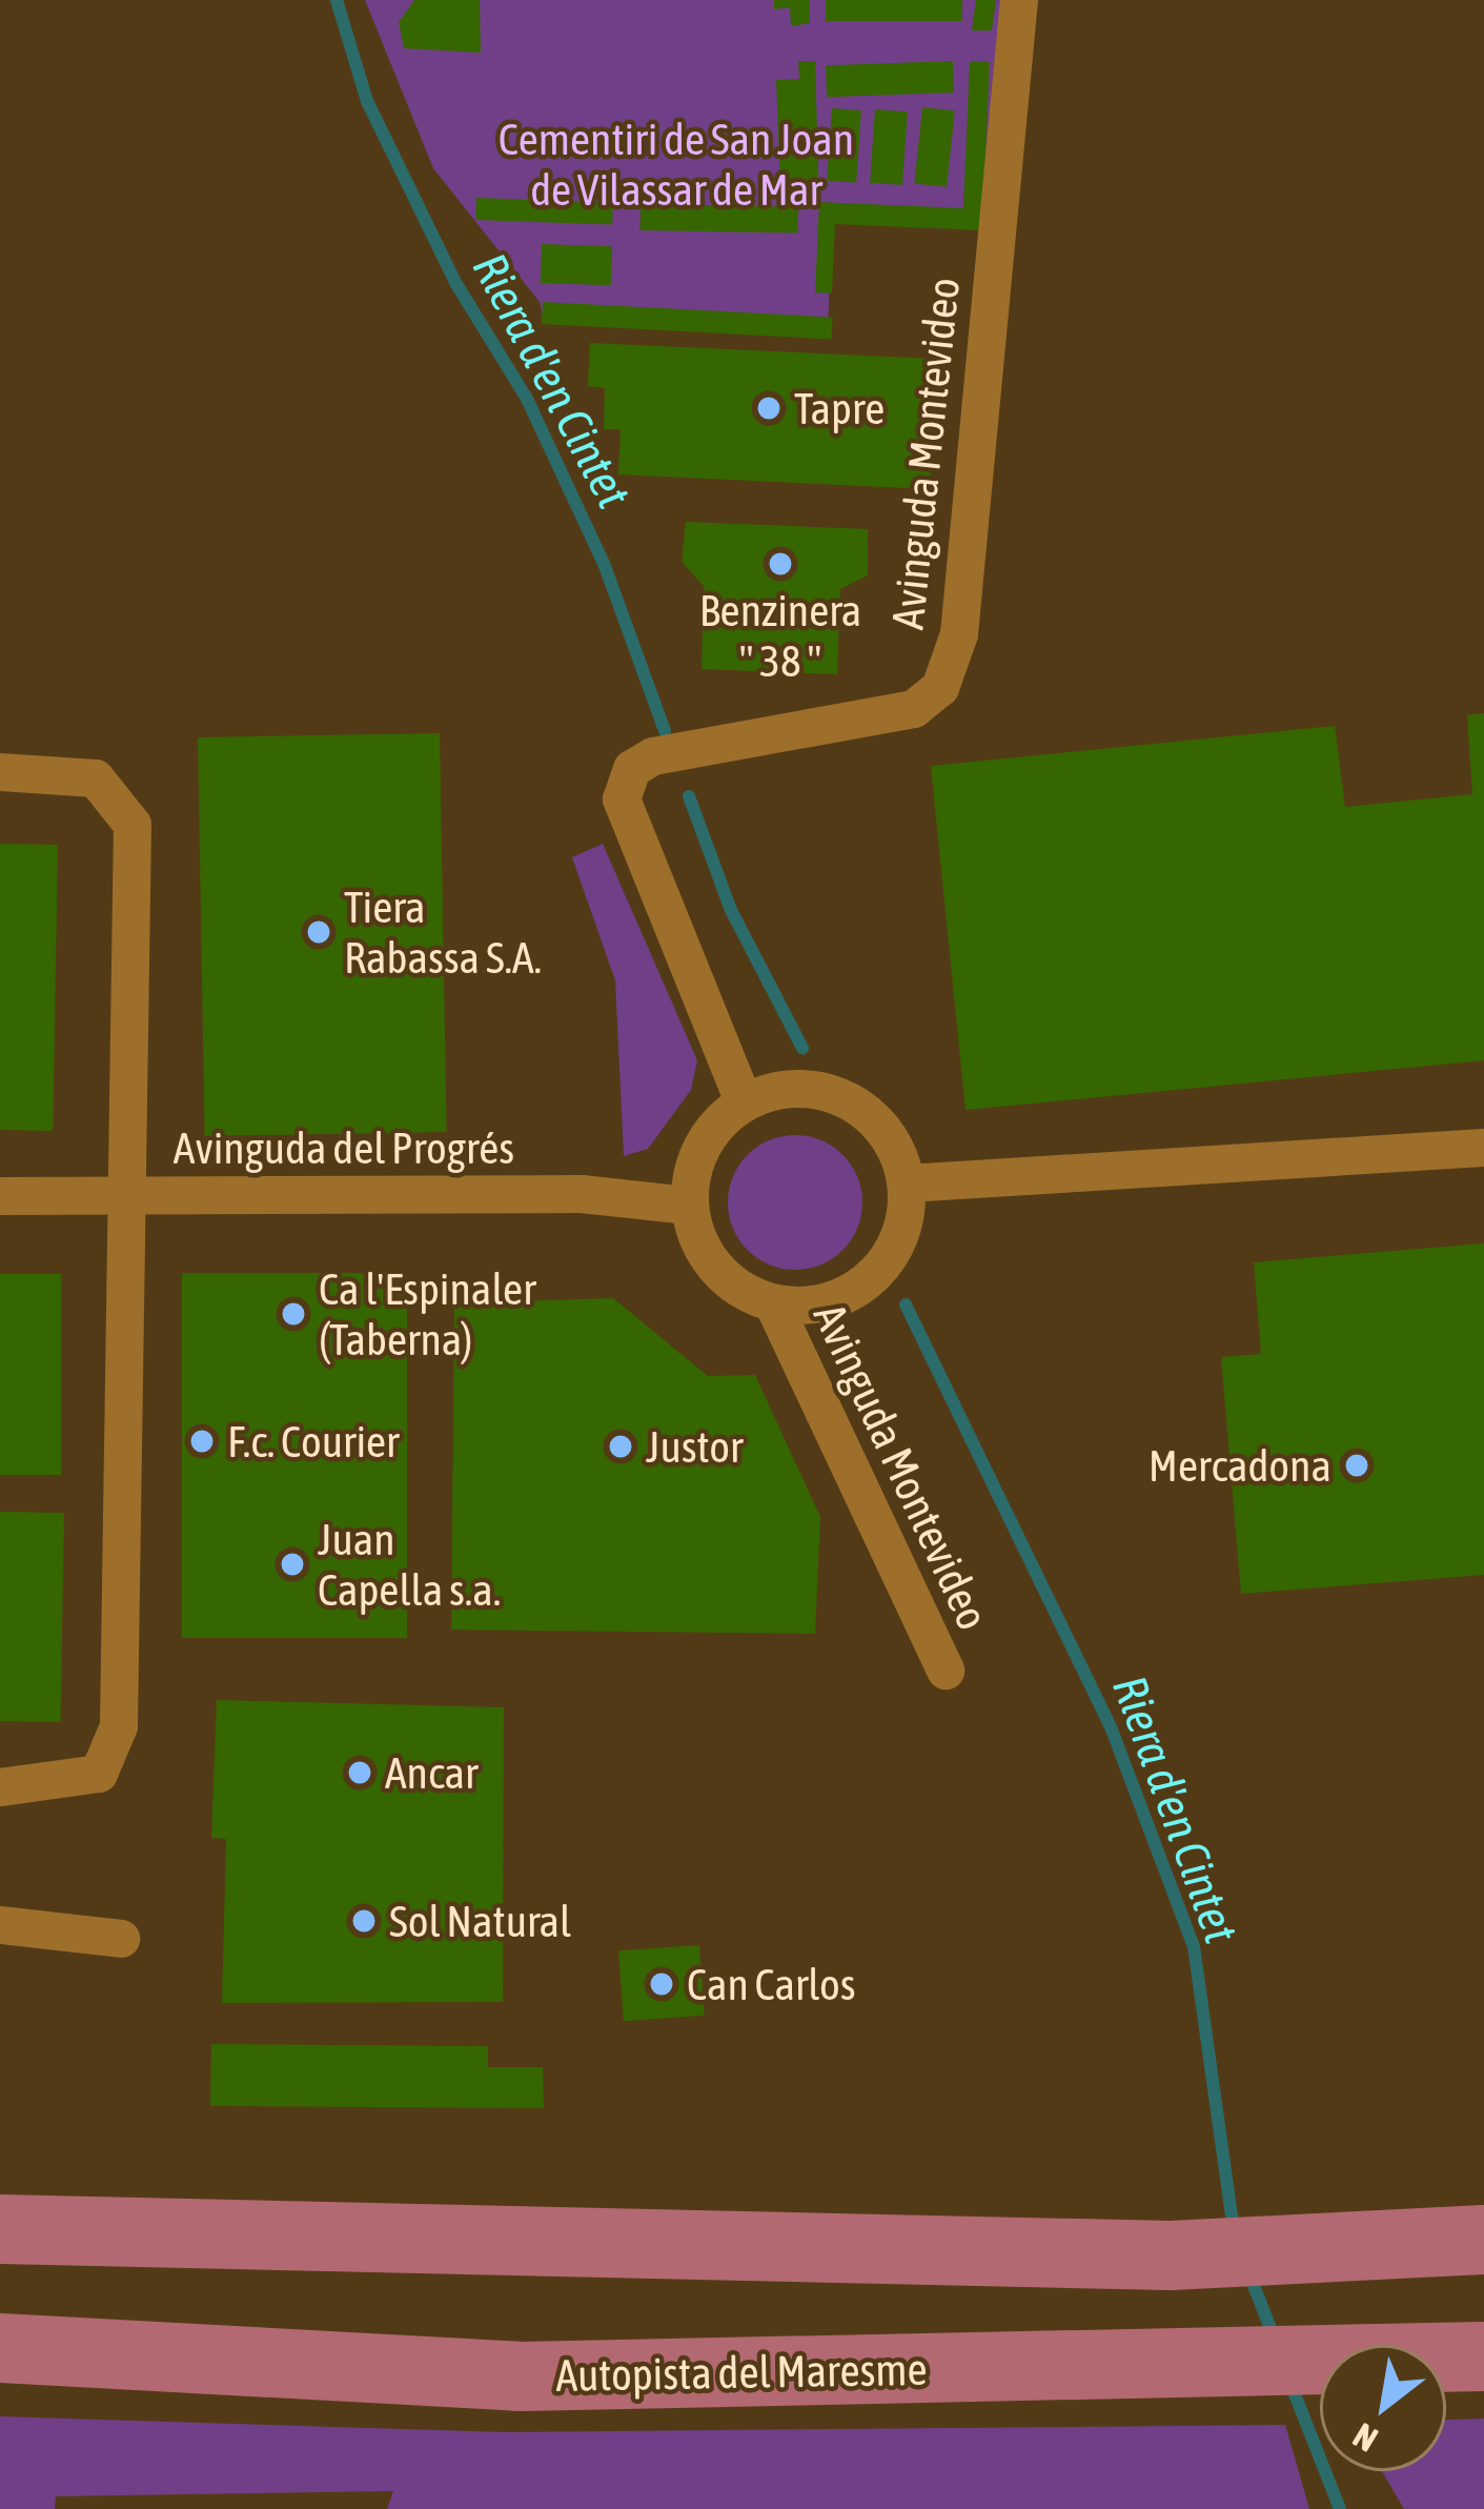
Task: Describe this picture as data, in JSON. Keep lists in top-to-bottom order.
{
  "streets": {
    "highway": ["Autopista del Maresme"],
    "street": ["Avinguda Montevideo", "Avinguda del Progrés"]
  },
  "crossings": [
    ["Avinguda Montevideo", "Avinguda del Progrés"]
  ],
  "water": ["Riera d'en Cintet"],
  "parks": ["Cementiri de San Joan de Vilassar de Mar"],
  "places": [
    "Tapre",
    "Benzinera \" 38 \"",
    "Tiera Rabassa S.A.",
    "Ca l'Espinaler (Taberna)",
    "F.c. Courier",
    "Justor",
    "Mercadona",
    "Juan Capella s.a.",
    "Ancar",
    "Sol Natural",
    "Can Carlos"
  ],
  "north": "bottom left"
}
